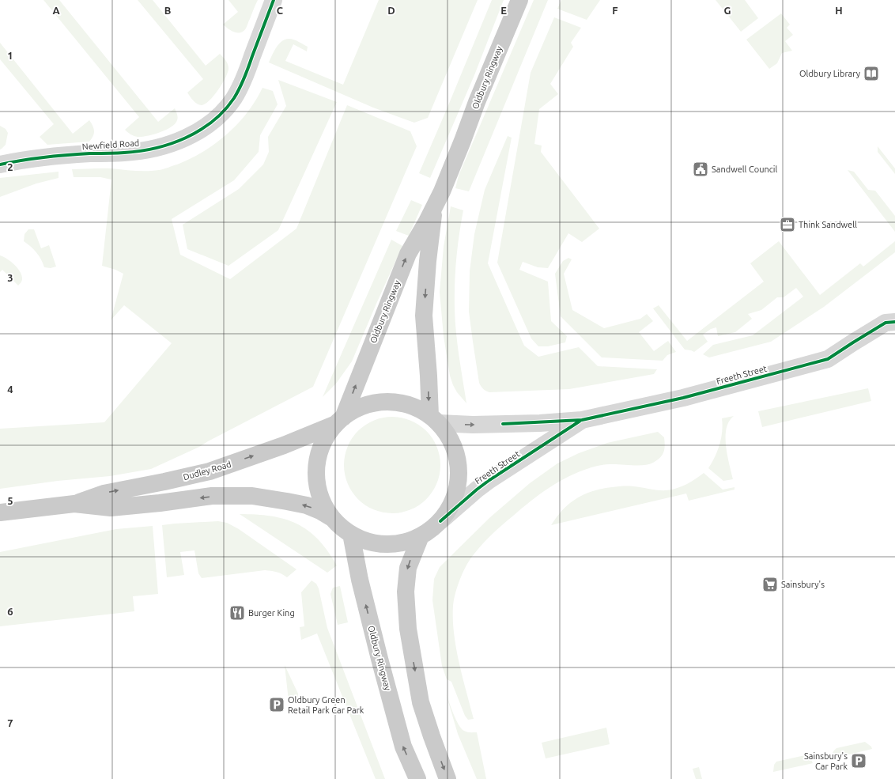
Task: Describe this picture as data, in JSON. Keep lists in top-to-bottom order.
{
  "streets": {
    "main road": ["Oldbury Ringway", "Dudley Road"],
    "street": ["Newfield Road", "Freeth Street"]
  },
  "crossings": [
    ["Oldbury Ringway", "Freeth Street"],
    ["Oldbury Ringway", "Dudley Road"]
  ],
  "places": {
    "library": ["Oldbury Library"],
    "public building": ["Sandwell Council"],
    "office": ["Think Sandwell"],
    "supermarket": ["Sainsbury's"],
    "restaurant": ["Burger King"],
    "parking": ["Oldbury Green Retail Park Car Park", "Sainsbury's Car Park"]
  },
  "grid": {
    "columns": [
      "A",
      "B",
      "C",
      "D",
      "E",
      "F",
      "G",
      "H"
    ],
    "rows": [
      "1",
      "2",
      "3",
      "4",
      "5",
      "6",
      "7"
    ]
  }
}
